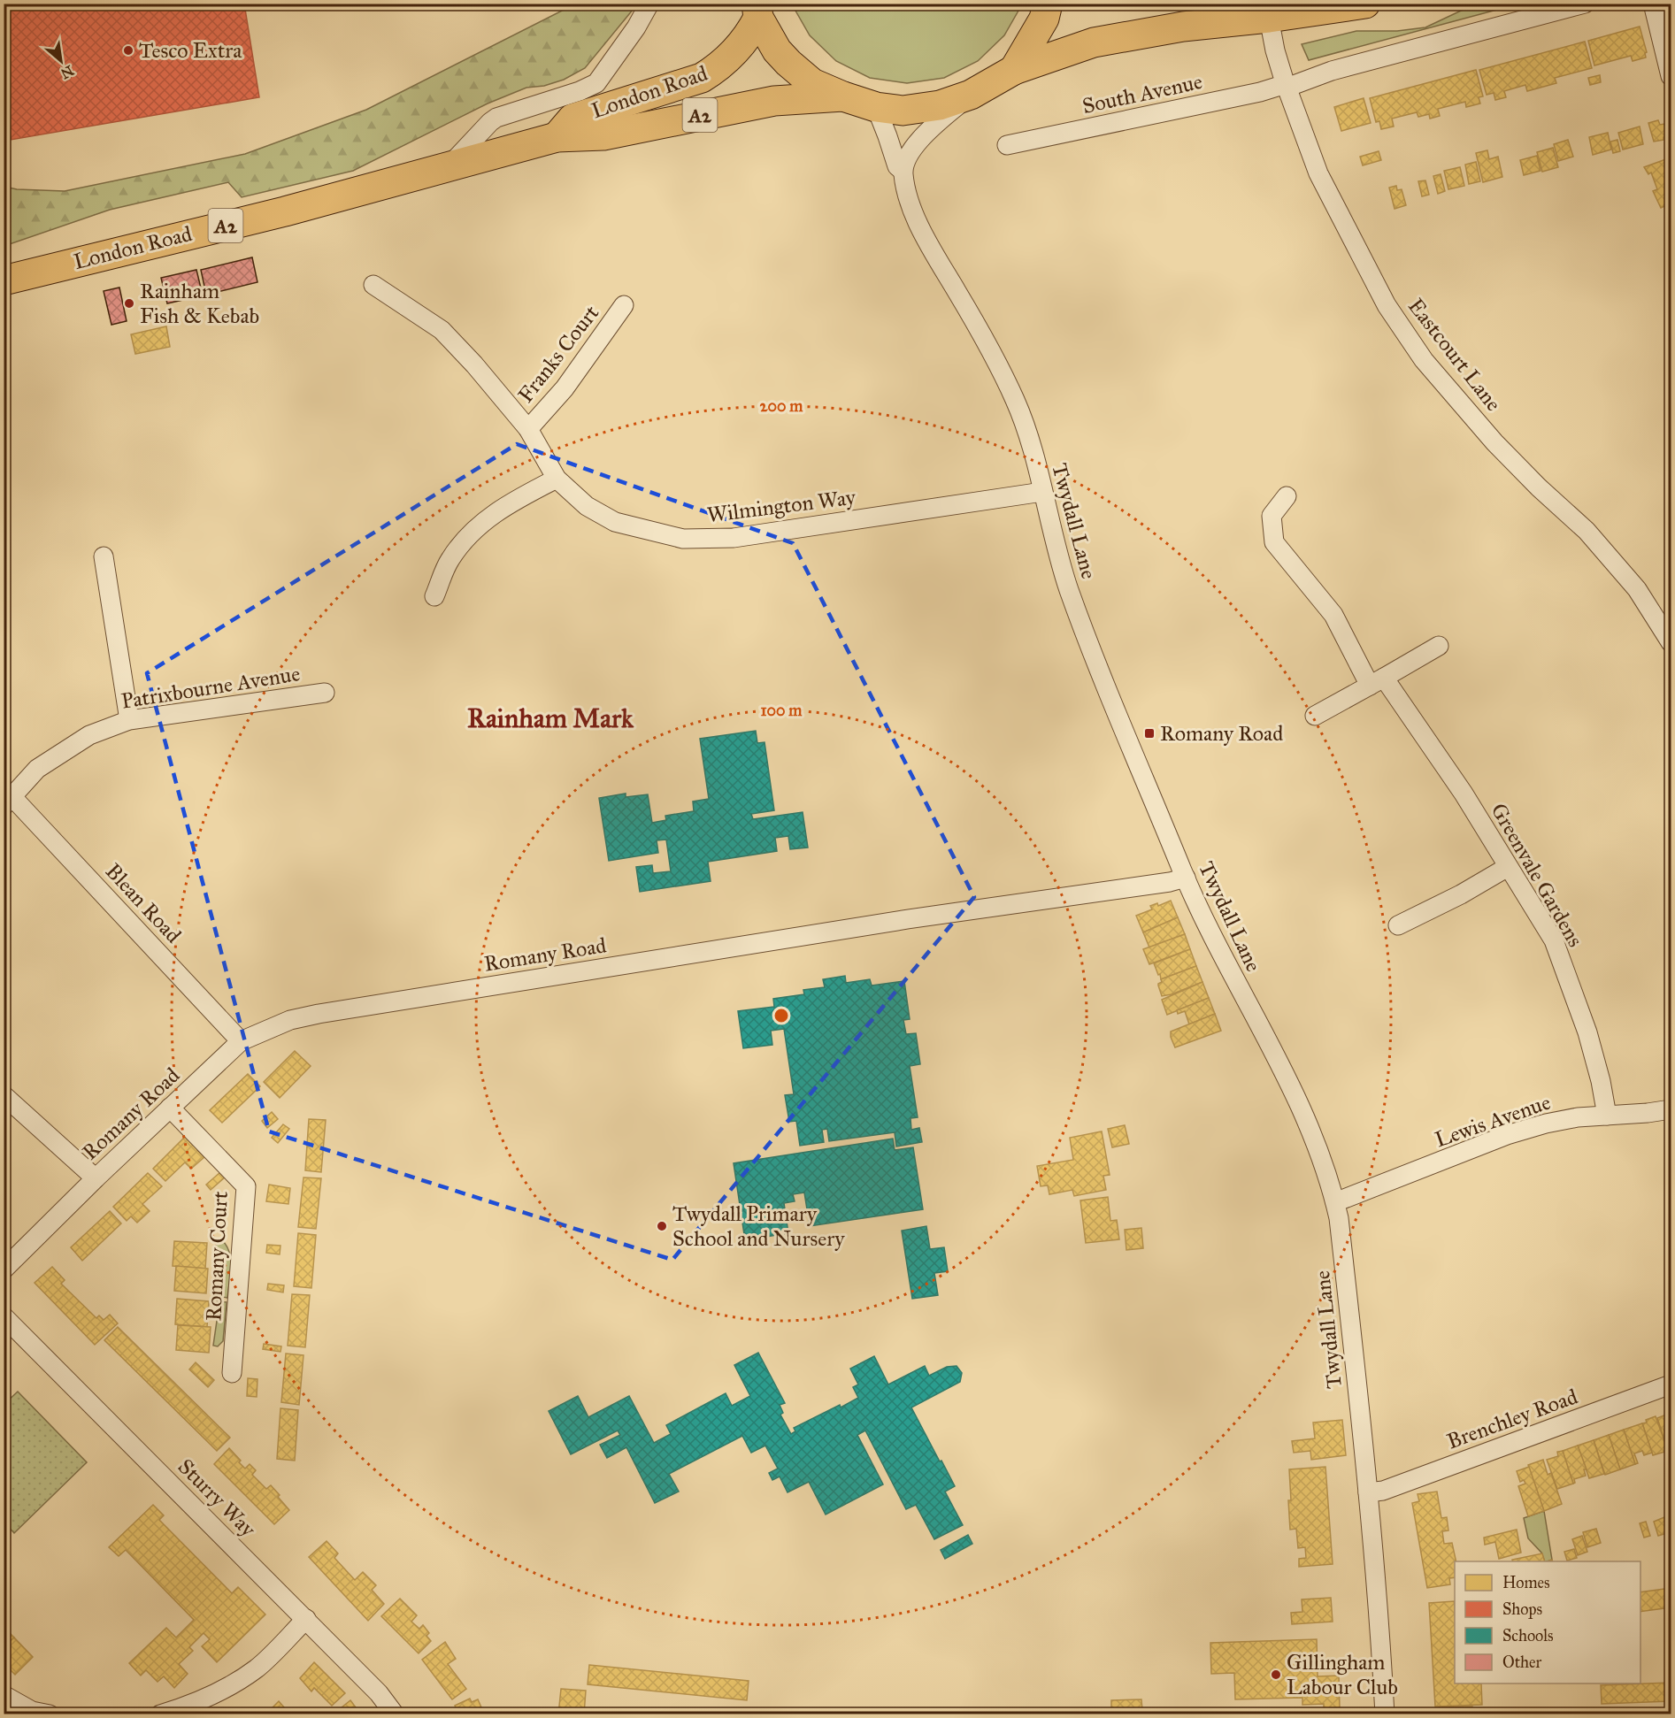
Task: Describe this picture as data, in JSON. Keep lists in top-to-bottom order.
{
  "streets": {
    "main road": ["London Road", "A2"],
    "street": [
      "South Avenue",
      "Franks Court",
      "Eastcourt Lane",
      "Wilmington Way",
      "Twydall Lane",
      "Patrixbourne Avenue",
      "Greenvale Gardens",
      "Blean Road",
      "Romany Road",
      "Lewis Avenue",
      "Romany Court",
      "Brenchley Road",
      "Sturry Way"
    ]
  },
  "crossings": [
    ["South Avenue", "Eastcourt Lane"],
    ["Franks Court", "Wilmington Way"],
    ["Wilmington Way", "Twydall Lane"],
    ["Twydall Lane", "Romany Road"],
    ["Twydall Lane", "Lewis Avenue"],
    ["Twydall Lane", "Brenchley Road"],
    ["Patrixbourne Avenue", "Blean Road"],
    ["Greenvale Gardens", "Lewis Avenue"],
    ["Blean Road", "Romany Road"],
    ["Romany Road", "Romany Court"]
  ],
  "districts": ["Rainham Mark"],
  "places": {
    "other": [
      "Tesco Extra",
      "Rainham Fish & Kebab",
      "Twydall Primary School and Nursery",
      "Gillingham Labour Club"
    ],
    "transit": ["Romany Road"]
  },
  "legend": [
    "Homes",
    "Shops",
    "Schools",
    "Other"
  ],
  "north": "bottom right",
  "rings": ["200 m", "100 m"]
}
